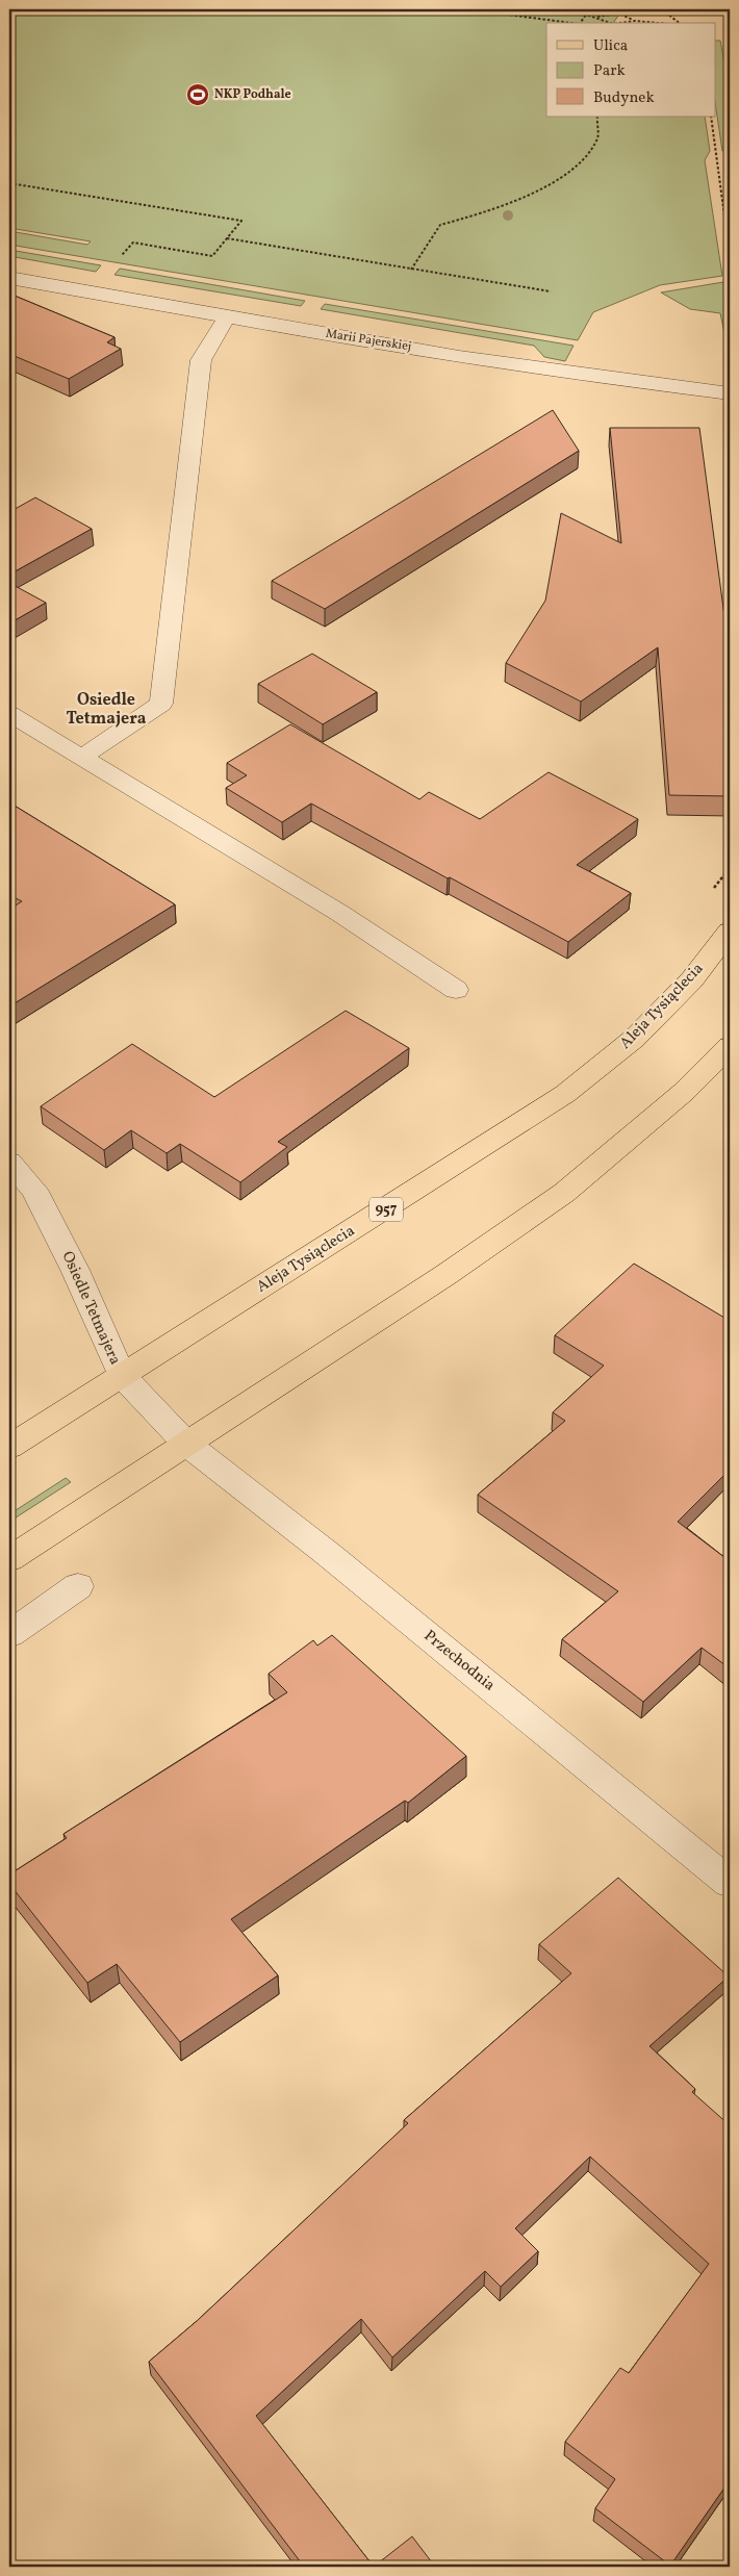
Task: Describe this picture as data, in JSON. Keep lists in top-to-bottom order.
{
  "streets": {
    "main road": ["Aleja Tysiąclecia", "957"],
    "street": ["Marii Pajerskiej", "Osiedle Tetmajera", "Przechodnia"]
  },
  "crossings": [
    ["Aleja Tysiąclecia", "Osiedle Tetmajera"],
    ["Osiedle Tetmajera", "Przechodnia"]
  ],
  "districts": ["Osiedle Tetmajera"],
  "places": {
    "sports": ["NKP Podhale"]
  },
  "legend": ["Ulica", "Park", "Budynek"]
}
